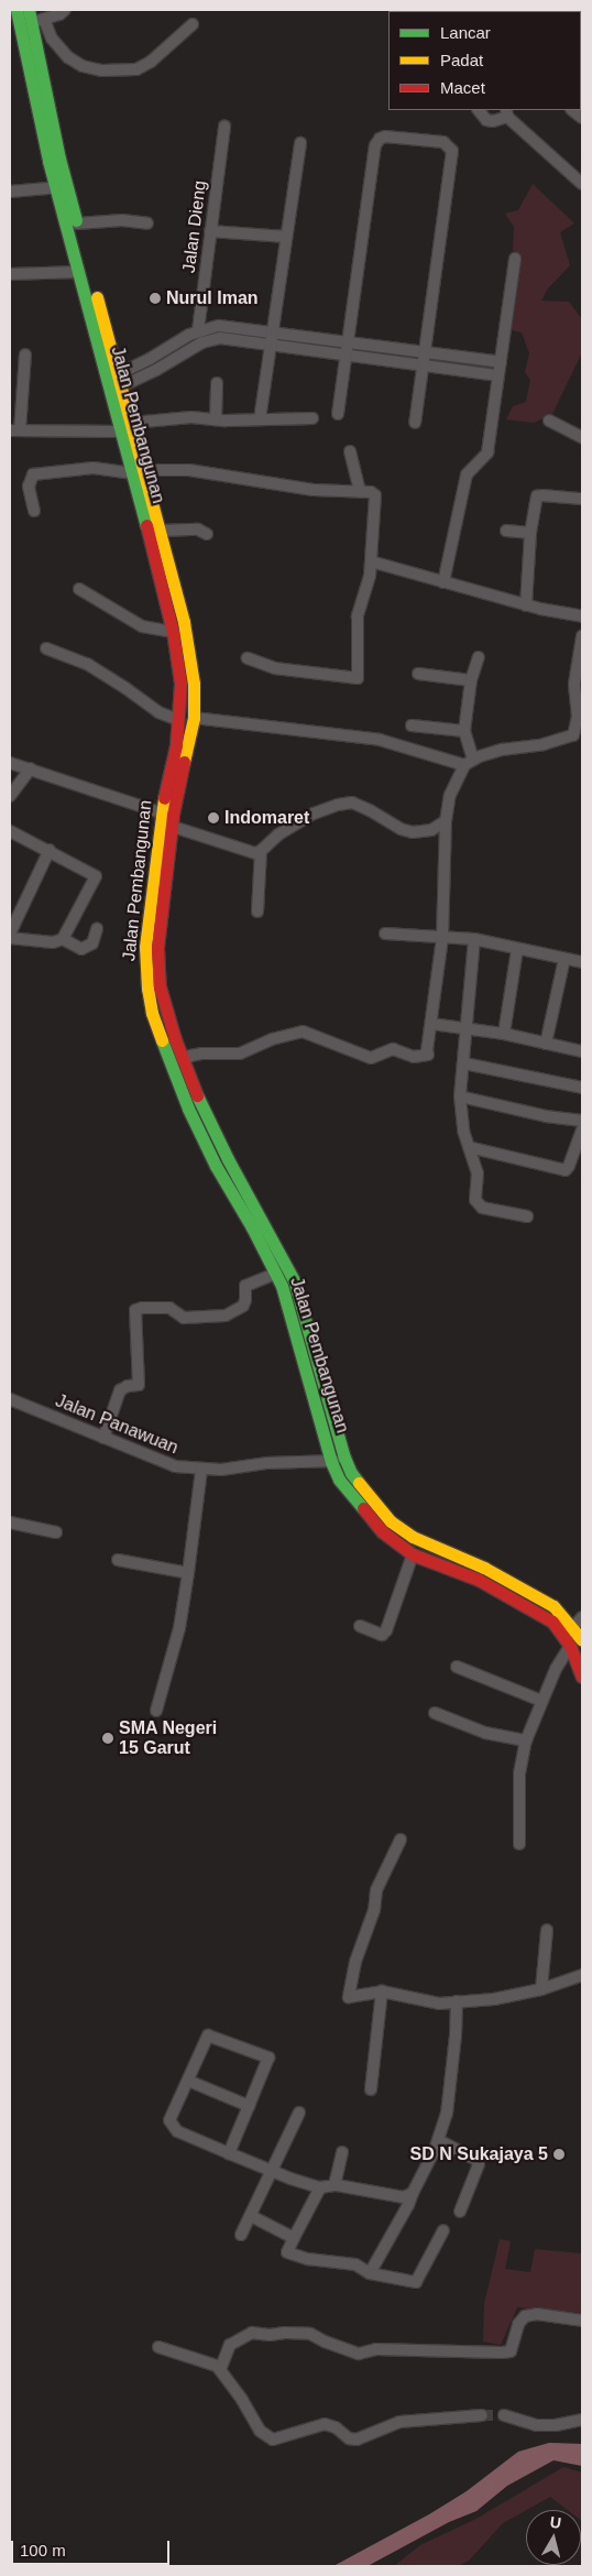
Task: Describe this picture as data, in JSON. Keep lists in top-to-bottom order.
{
  "streets": {
    "main road": ["Jalan Pembangunan"],
    "street": ["Jalan Dieng", "Jalan Panawuan"]
  },
  "crossings": [
    ["Jalan Pembangunan", "Jalan Panawuan"]
  ],
  "places": [
    "Nurul Iman",
    "Indomaret",
    "SMA Negeri 15 Garut",
    "SD N Sukajaya 5"
  ],
  "legend": ["Lancar", "Padat", "Macet"],
  "scale_bar": "100 m",
  "north": "top"
}
